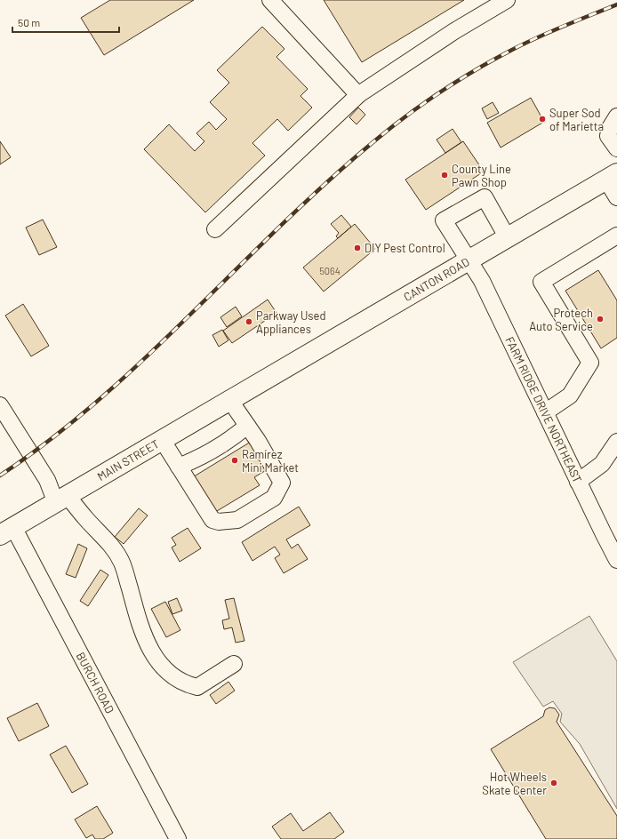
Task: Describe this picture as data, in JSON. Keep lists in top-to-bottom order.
{
  "streets": {
    "main road": ["CANTON ROAD", "MAIN STREET"],
    "street": ["FARM RIDGE DRIVE NORTHEAST", "BURCH ROAD"]
  },
  "crossings": [
    ["CANTON ROAD", "FARM RIDGE DRIVE NORTHEAST"],
    ["CANTON ROAD", "MAIN STREET"],
    ["MAIN STREET", "BURCH ROAD"]
  ],
  "places": [
    "Super Sod of Marietta",
    "County Line Pawn Shop",
    "DIY Pest Control",
    "Protech Auto Service",
    "Parkway Used Appliances",
    "Ramírez Mini Market",
    "Hot Wheels Skate Center"
  ],
  "house_numbers": ["5064"],
  "scale_bar": "50 m"
}
